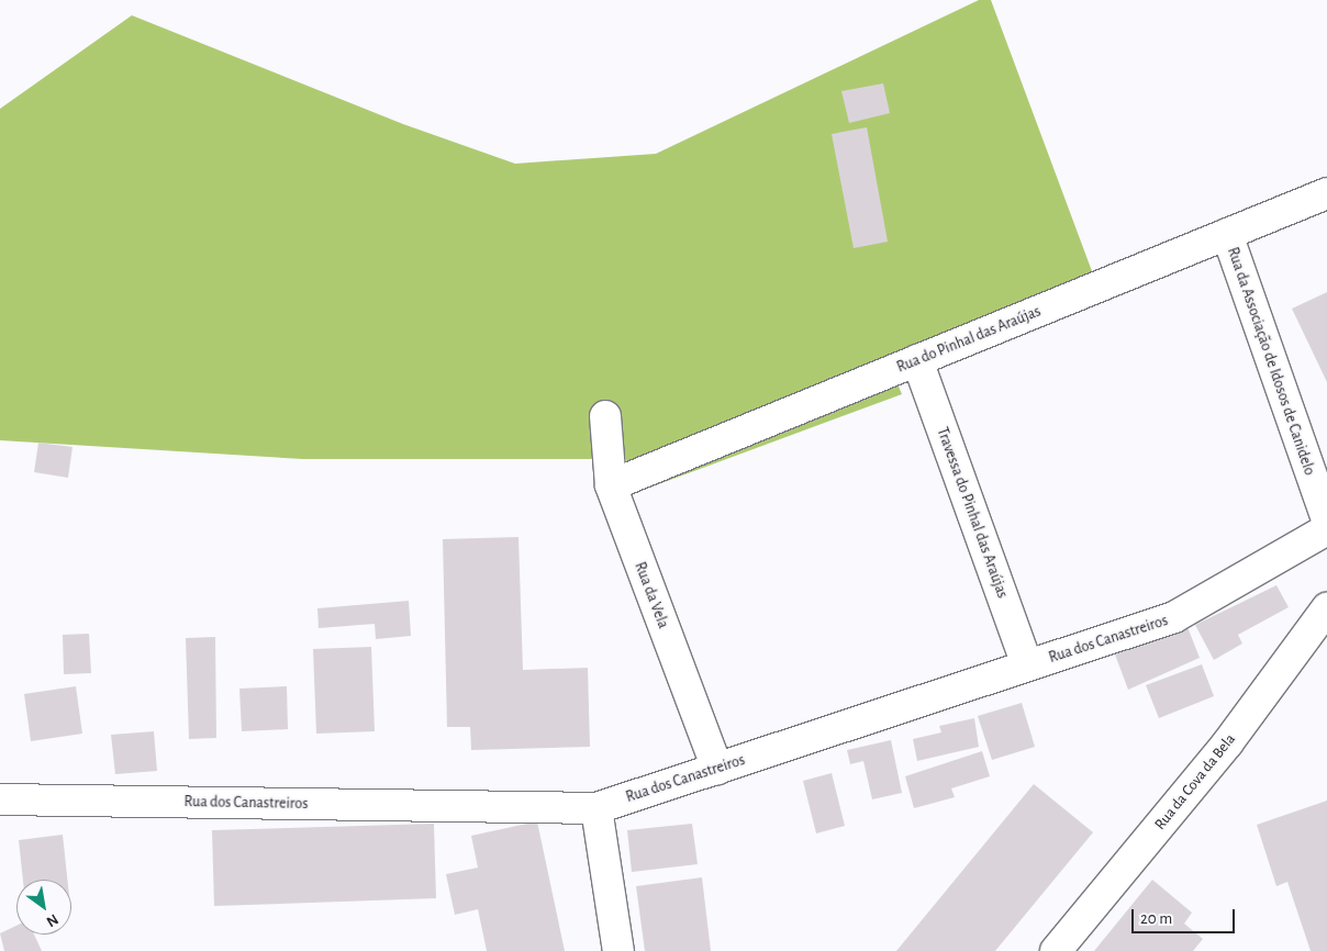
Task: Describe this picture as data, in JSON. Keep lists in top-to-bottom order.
{
  "streets": {
    "street": [
      "Rua do Pinhal das Araújas",
      "Rua da Associação de Idosos de Canidelo",
      "Travessa do Pinhal das Araújas",
      "Rua da Vela",
      "Rua dos Canastreiros",
      "Rua da Cova da Bela"
    ]
  },
  "crossings": [
    ["Rua do Pinhal das Araújas", "Rua da Associação de Idosos de Canidelo"],
    ["Rua do Pinhal das Araújas", "Travessa do Pinhal das Araújas"],
    ["Rua do Pinhal das Araújas", "Rua da Vela"],
    ["Travessa do Pinhal das Araújas", "Rua dos Canastreiros"],
    ["Rua da Vela", "Rua dos Canastreiros"]
  ],
  "scale_bar": "20 m",
  "north": "bottom right"
}
